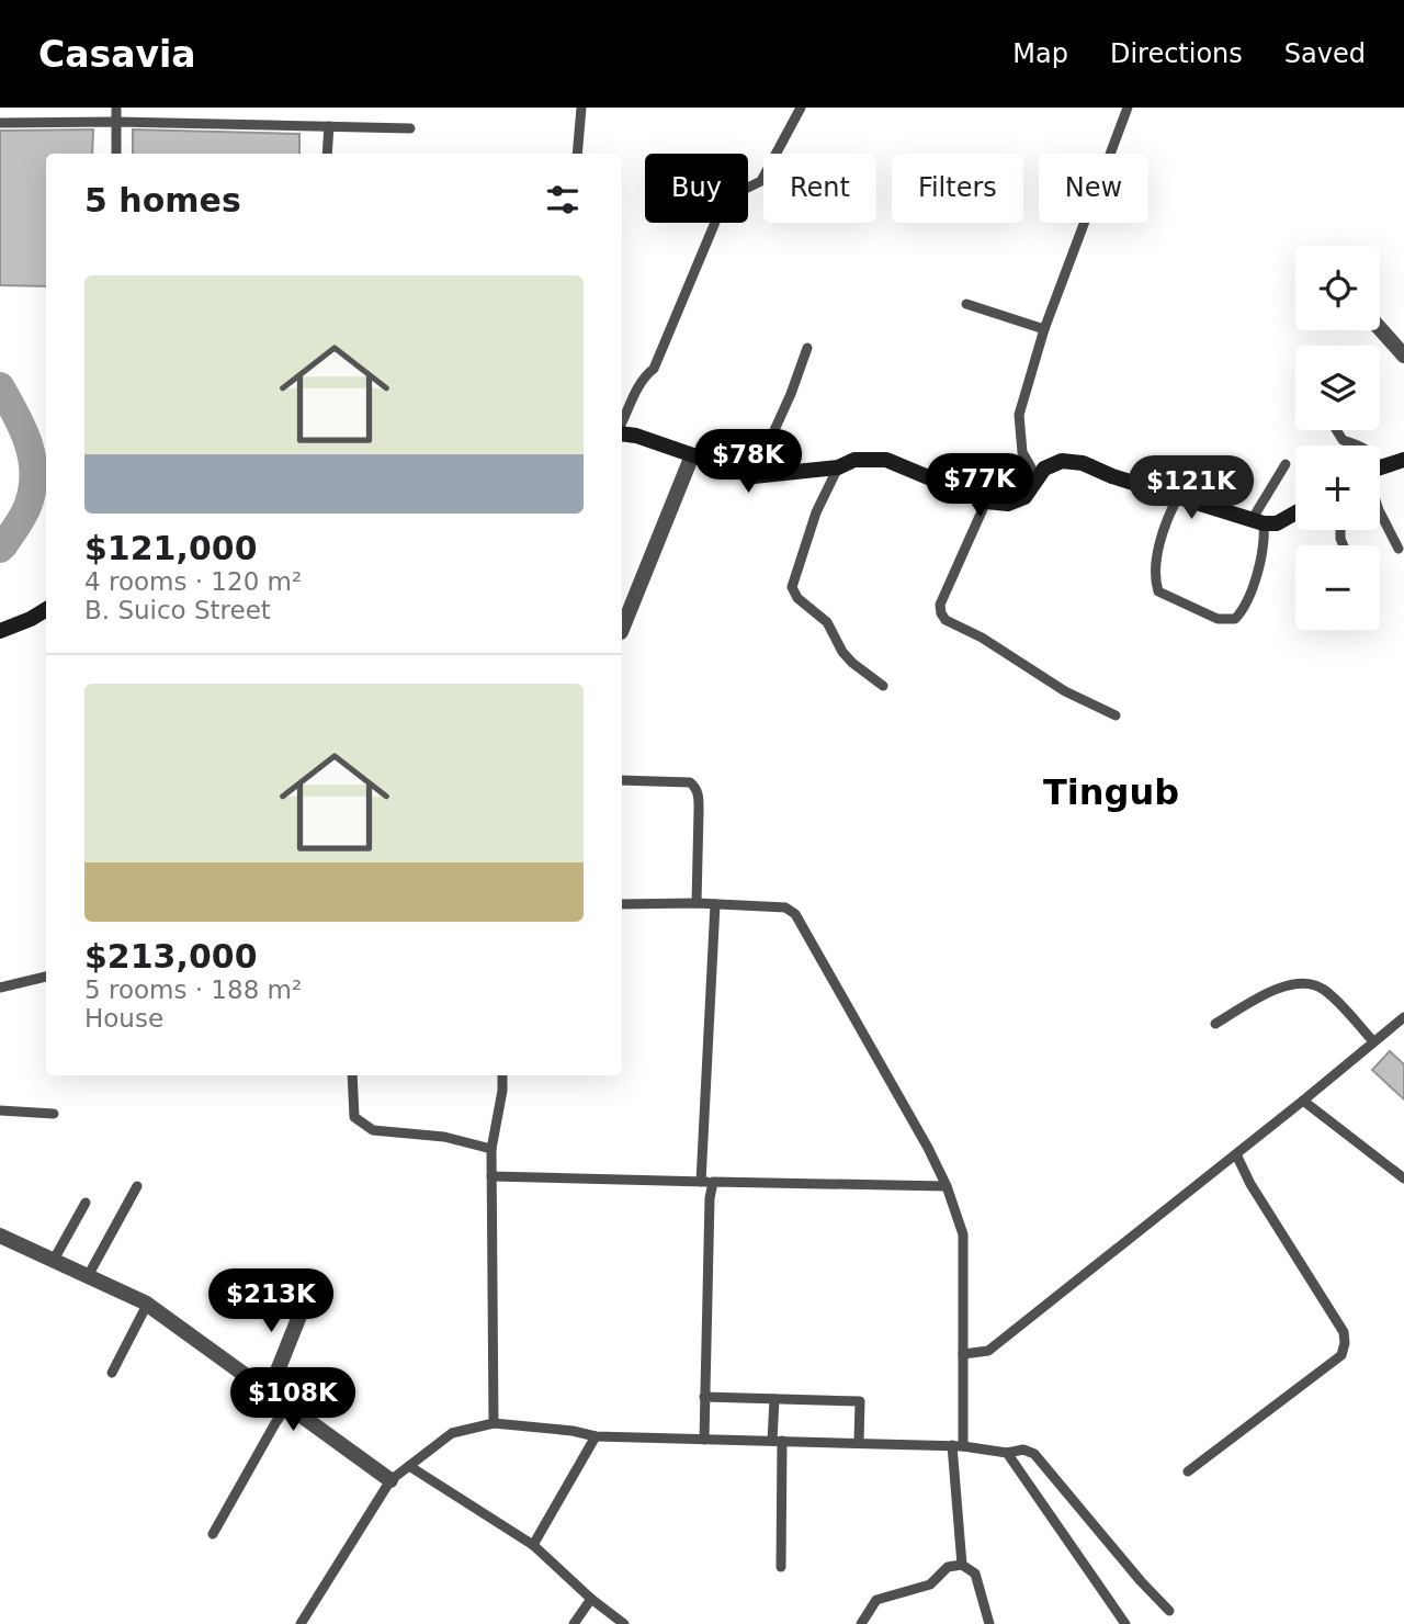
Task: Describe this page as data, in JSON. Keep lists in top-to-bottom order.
{
  "districts": ["Tingub"],
  "page": {
    "header": "Casavia",
    "nav": ["Map", "Directions", "Saved"],
    "chip": [
      "Buy",
      "Rent",
      "Filters",
      "New"
    ],
    "heading": "5 homes",
    "map_buttons": ["+", "−"],
    "list": [
      {
        "name": "$121,000",
        "note": "4 rooms · 120 m² · B. Suico Street"
      },
      {
        "name": "$213,000",
        "note": "5 rooms · 188 m² · House"
      }
    ],
    "price": [
      "$78K",
      "$77K",
      "$121K",
      "$213K",
      "$108K"
    ]
  }
}
